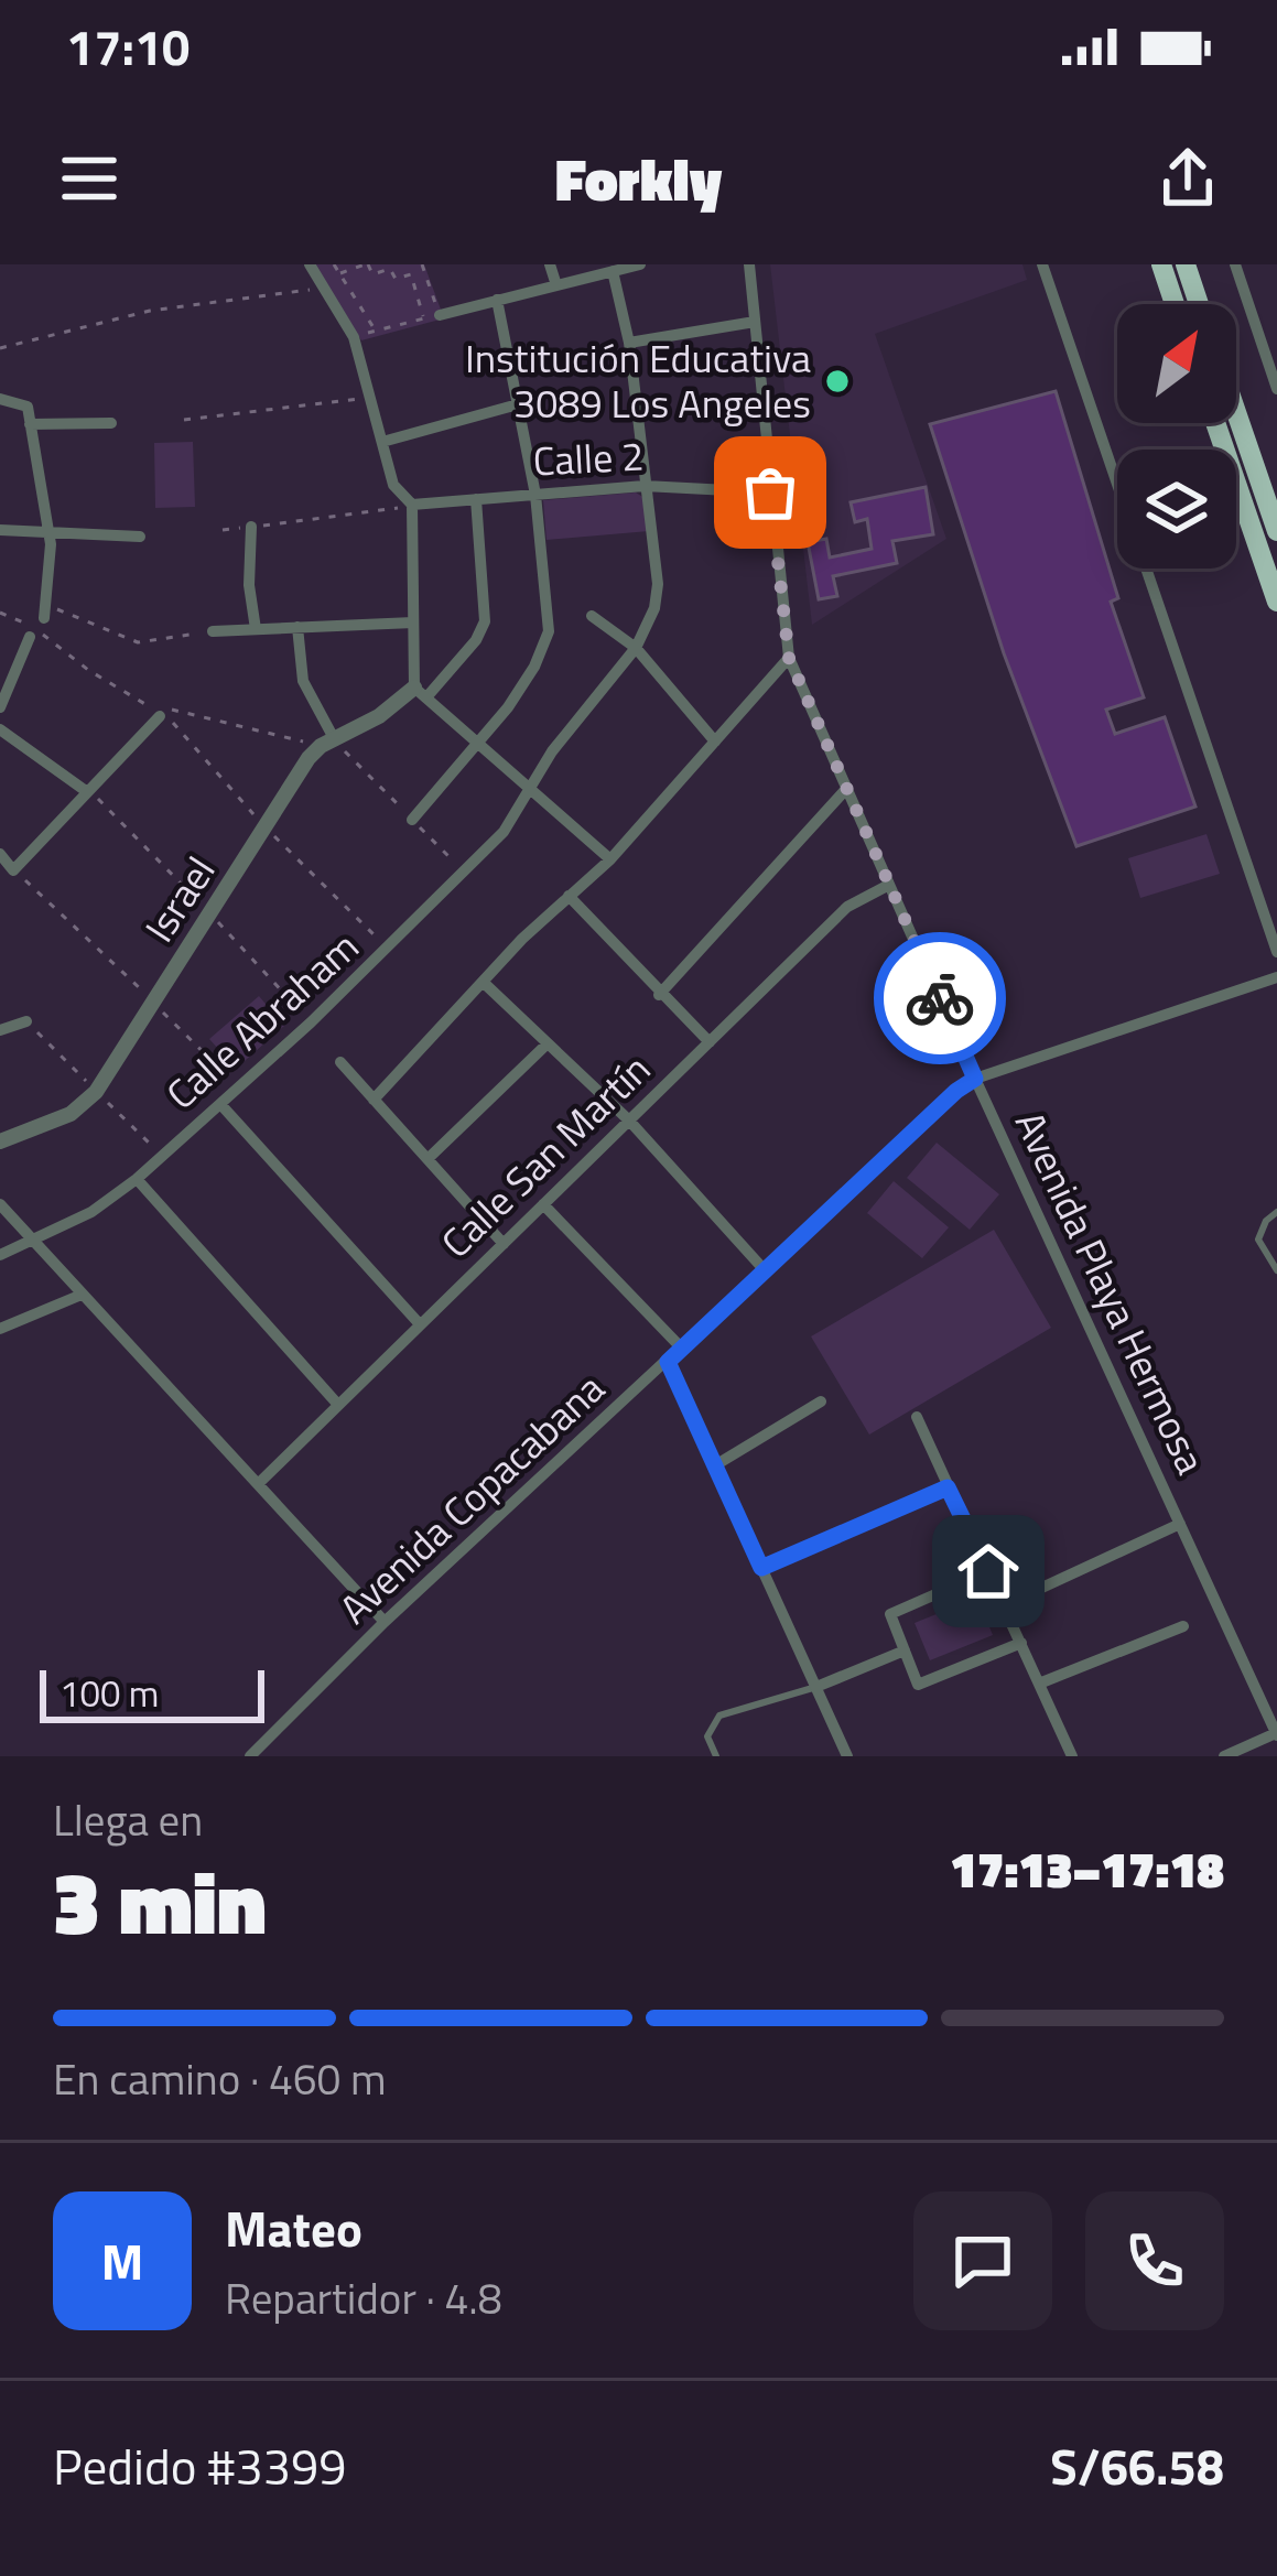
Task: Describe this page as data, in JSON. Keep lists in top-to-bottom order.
{
  "streets": {
    "street": [
      "Calle 2",
      "Israel",
      "Calle Abraham",
      "Calle San Martín",
      "Avenida Playa Hermosa",
      "Avenida Copacabana"
    ]
  },
  "crossings": [
    ["Calle 2", "Calle Abraham"],
    ["Calle 2", "Avenida Playa Hermosa"],
    ["Calle San Martín", "Avenida Playa Hermosa"],
    ["Avenida Playa Hermosa", "Avenida Copacabana"]
  ],
  "places": ["Institución Educativa 3089 Los Angeles"],
  "scale_bar": "100 m",
  "north": "top right",
  "page": {
    "status": "17:10",
    "header": "Forkly",
    "scale": "100 m",
    "heading": ["3 min", "Llega en", "17:13–17:18"],
    "panel": [
      "Mateo",
      "Repartidor · 4.8",
      "Pedido #3399",
      "S/66.58"
    ],
    "bar": "En camino · 460 m",
    "round": "M"
  }
}
